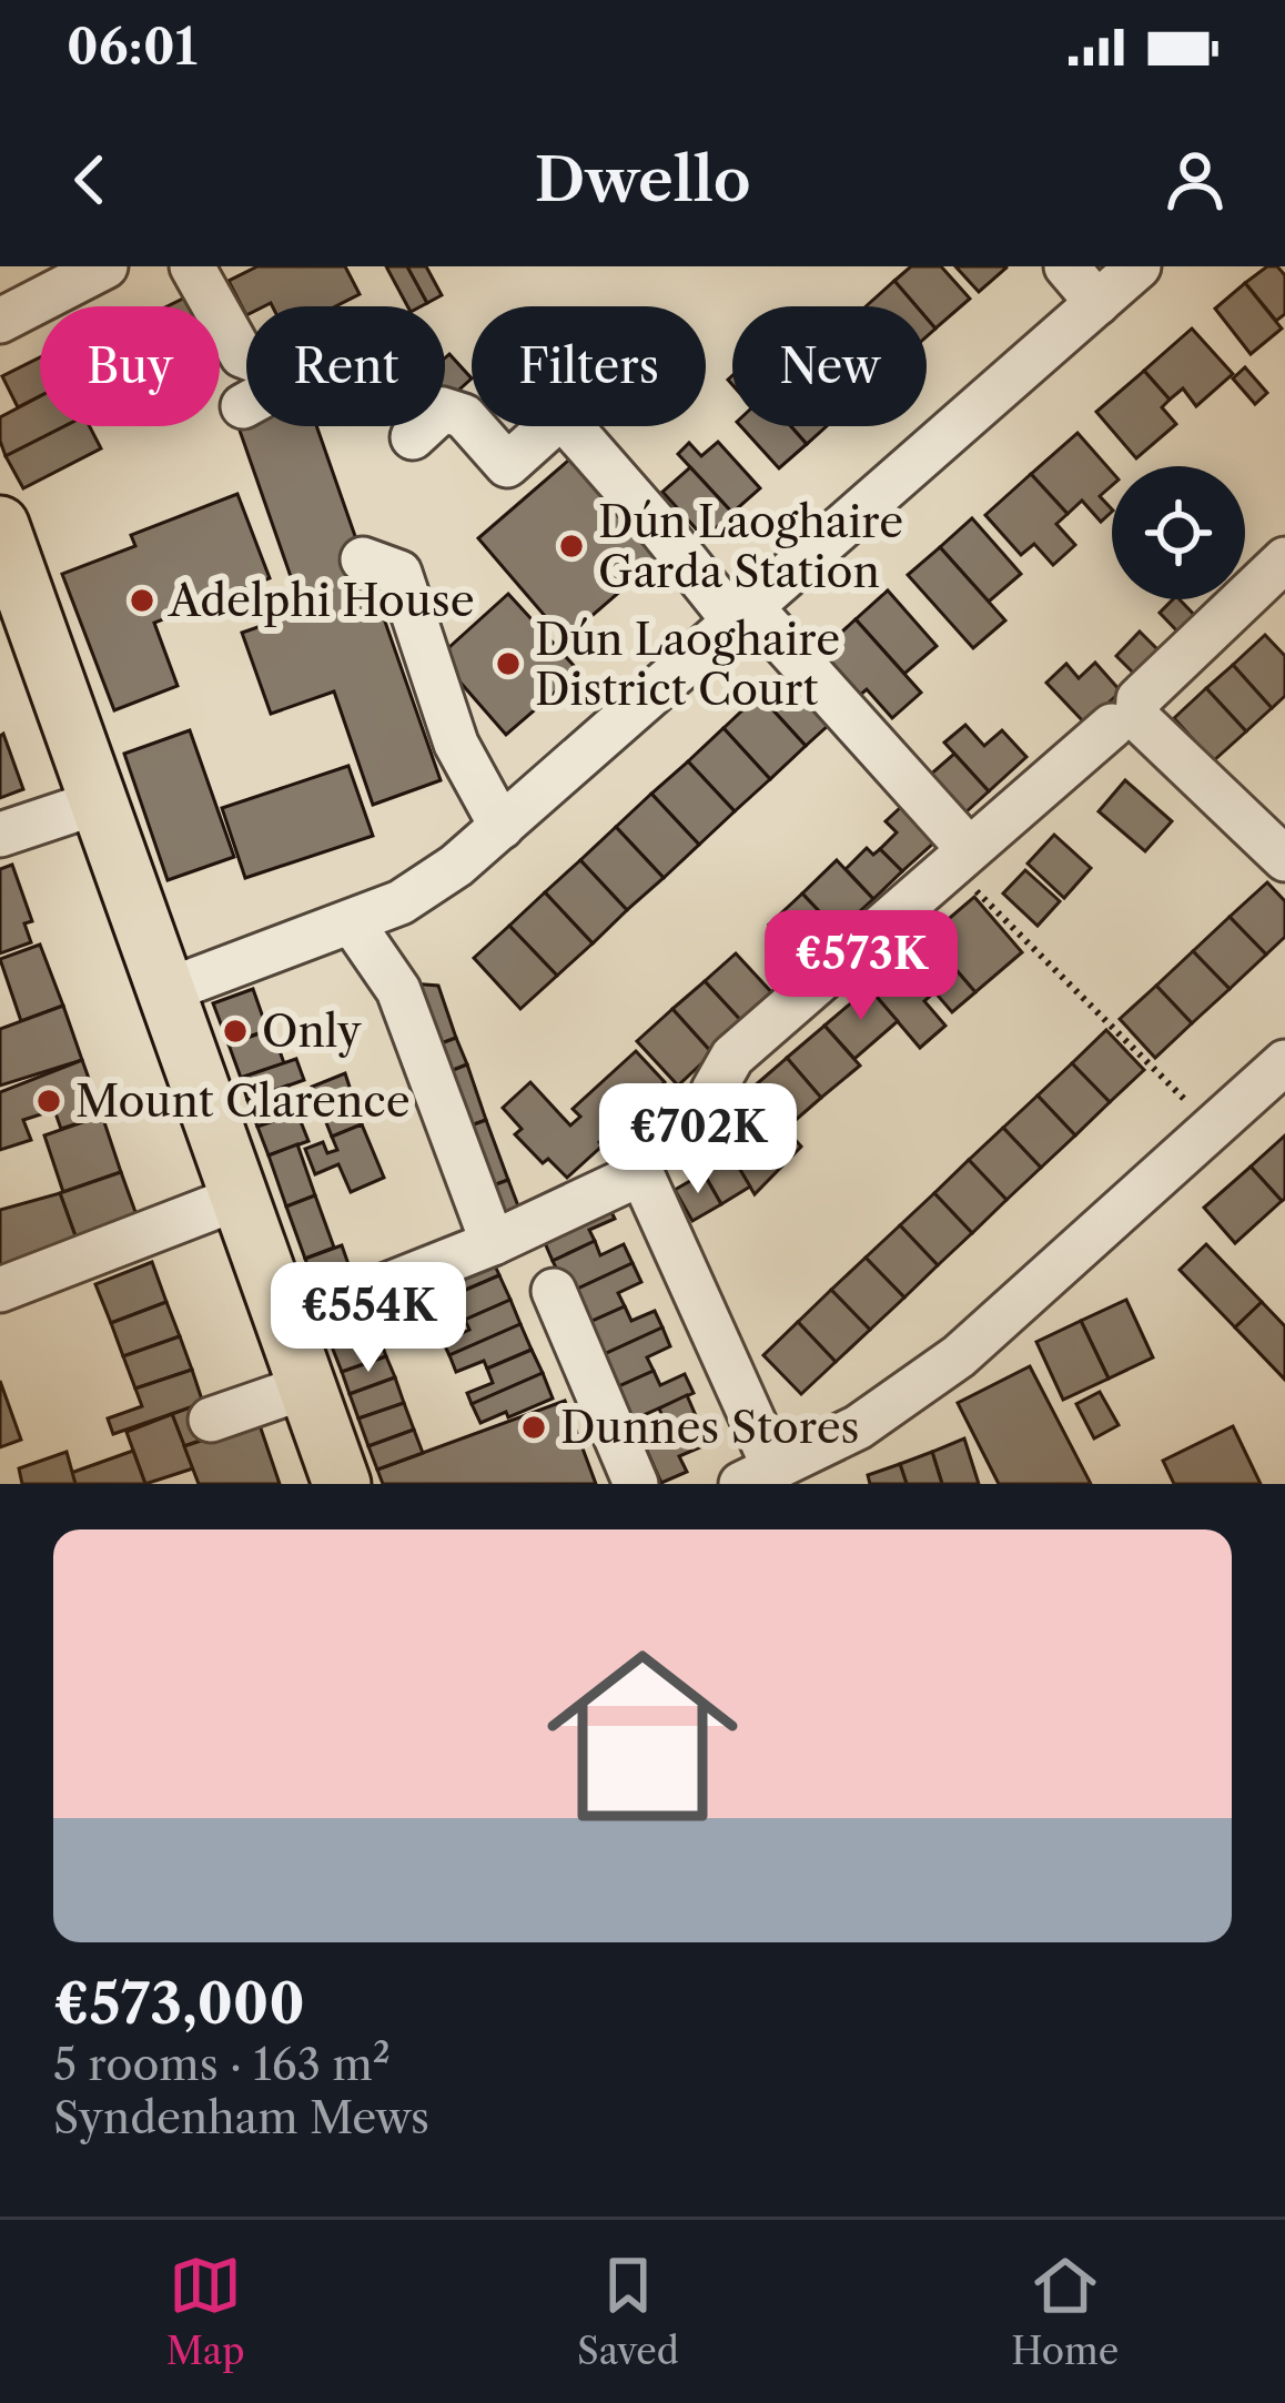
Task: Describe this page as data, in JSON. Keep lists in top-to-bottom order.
{
  "places": [
    "Dún Laoghaire Garda Station",
    "Adelphi House",
    "Dún Laoghaire District Court",
    "Only",
    "Mount Clarence",
    "Dunnes Stores"
  ],
  "page": {
    "status": "06:01",
    "header": "Dwello",
    "chip": [
      "Buy",
      "Rent",
      "Filters",
      "New"
    ],
    "price": ["€573K", "€702K", "€554K"],
    "list": [
      {
        "name": "€573,000",
        "note": "5 rooms · 163 m² · Syndenham Mews"
      }
    ],
    "tabs": ["Map", "Saved", "Home"]
  }
}
